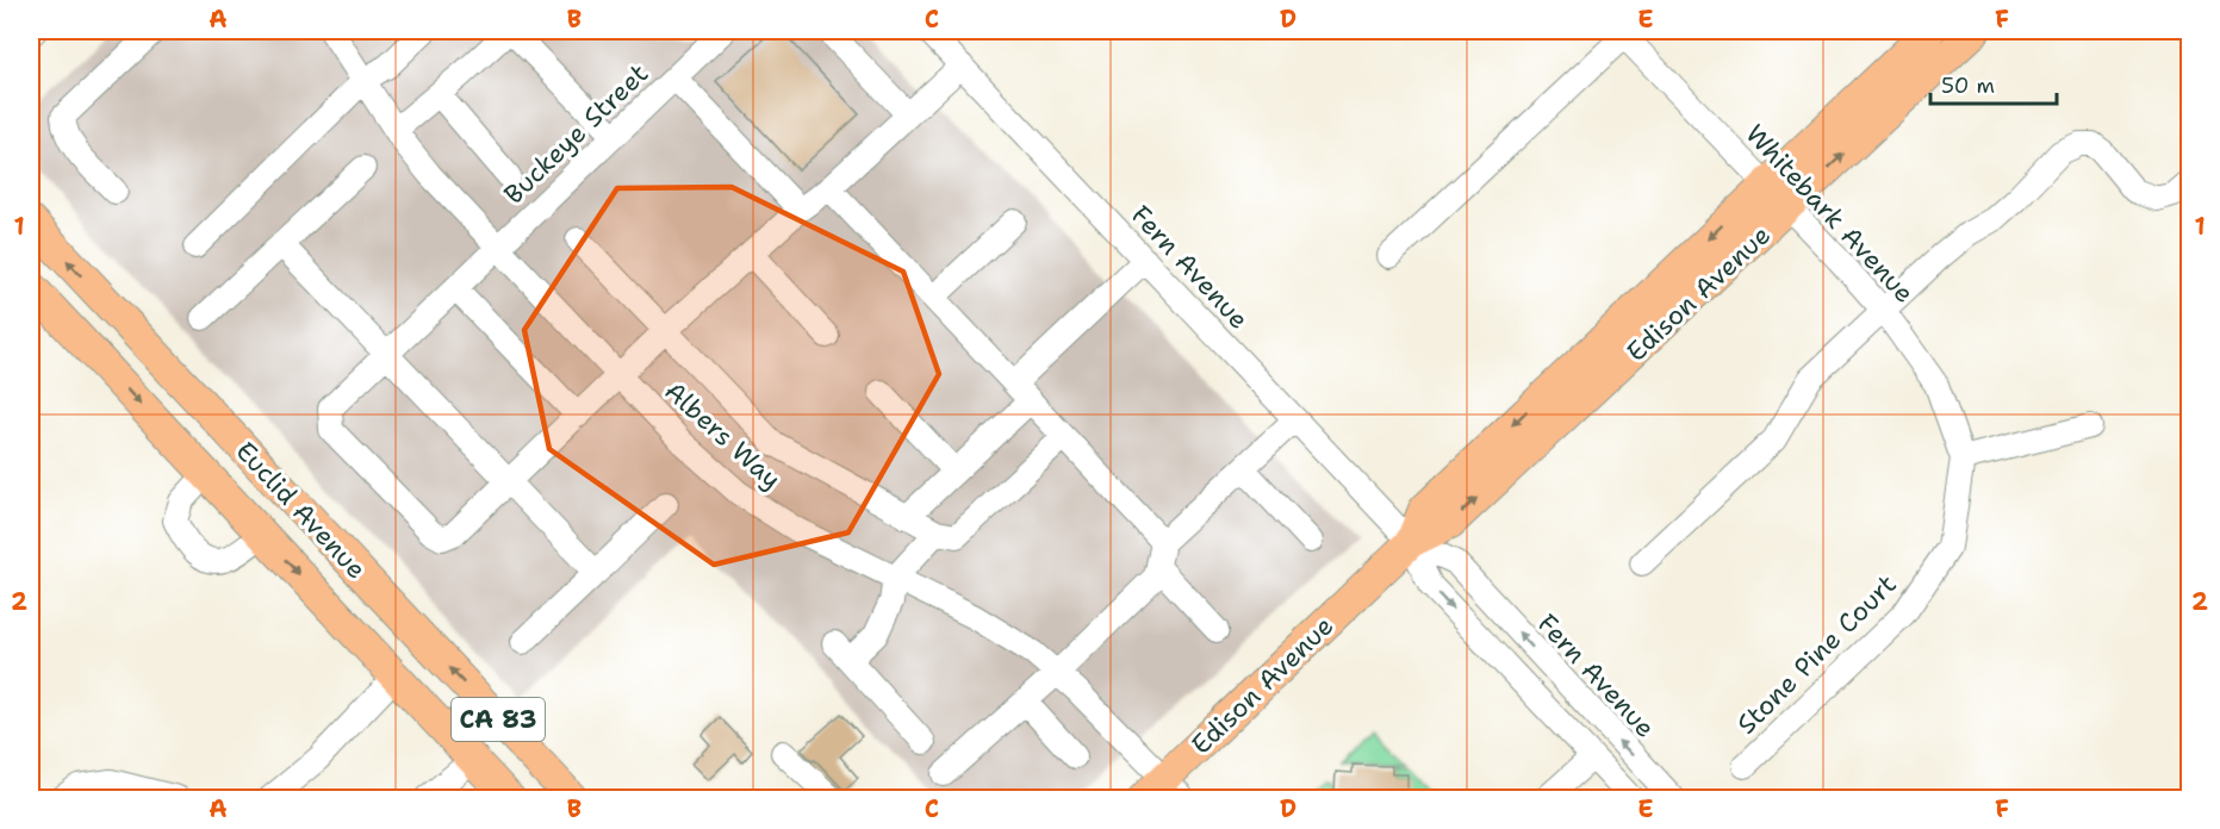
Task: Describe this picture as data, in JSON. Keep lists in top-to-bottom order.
{
  "streets": {
    "main road": ["Edison Avenue", "Euclid Avenue", "CA 83"],
    "street": [
      "Buckeye Street",
      "Whitebark Avenue",
      "Fern Avenue",
      "Albers Way",
      "Stone Pine Court"
    ]
  },
  "crossings": [
    ["Buckeye Street", "Albers Way"],
    ["Whitebark Avenue", "Edison Avenue"],
    ["Whitebark Avenue", "Stone Pine Court"],
    ["Fern Avenue", "Edison Avenue"],
    ["Edison Avenue", "Albers Way"]
  ],
  "scale_bar": "50 m",
  "grid": {
    "columns": [
      "A",
      "B",
      "C",
      "D",
      "E",
      "F"
    ],
    "rows": ["1", "2"]
  }
}
